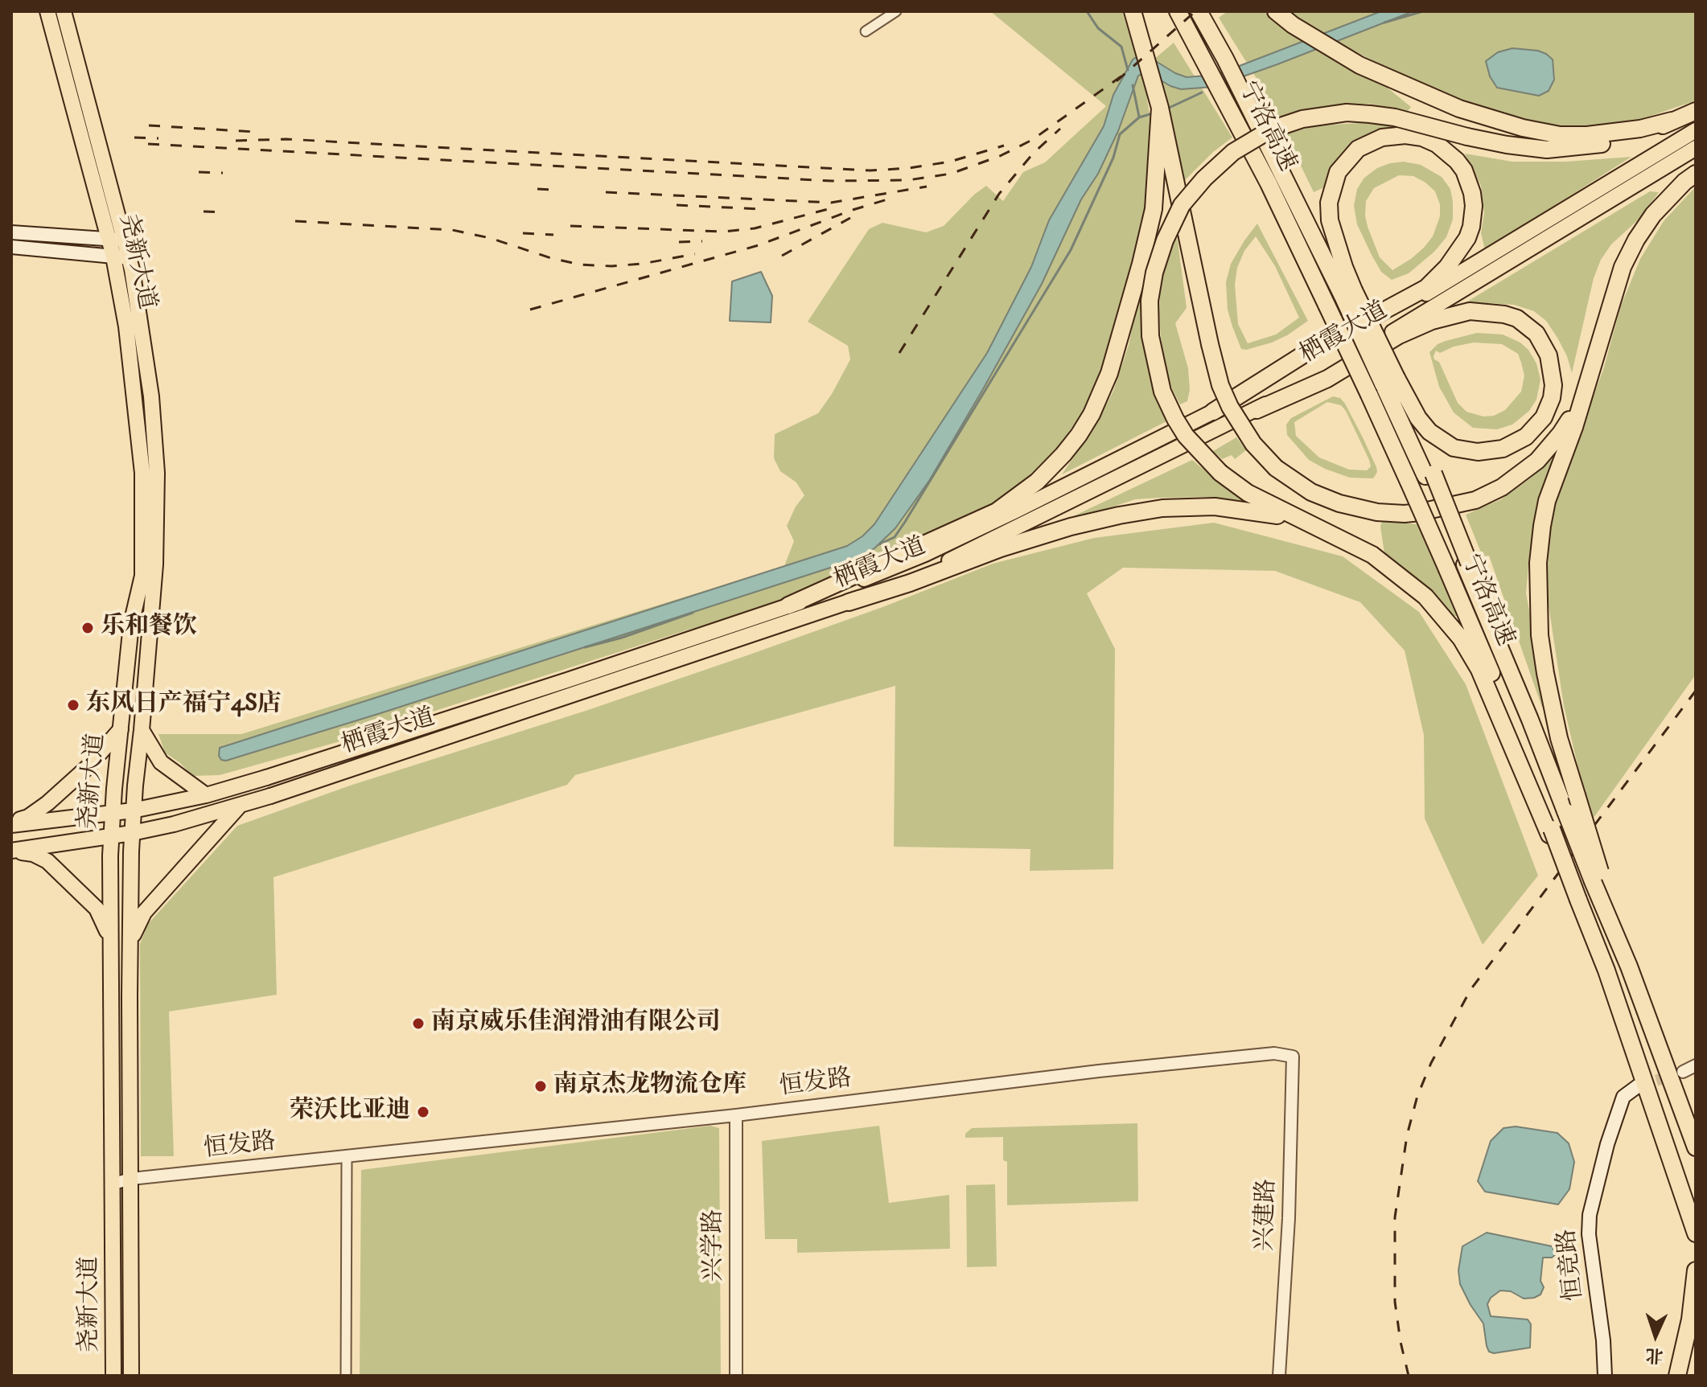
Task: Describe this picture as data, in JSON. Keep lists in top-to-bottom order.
{
  "streets": {
    "highway": ["宁洛高速"],
    "main road": ["尧新大道", "栖霞大道", "恒竞路"],
    "street": ["恒发路", "兴建路", "兴学路"]
  },
  "crossings": [
    ["尧新大道", "栖霞大道"],
    ["尧新大道", "恒发路"],
    ["恒发路", "兴建路"],
    ["恒发路", "兴学路"]
  ],
  "places": [
    "乐和餐饮",
    "东风日产福宁4S店",
    "南京威乐佳润滑油有限公司",
    "南京杰龙物流仓库",
    "荣沃比亚迪"
  ],
  "north": "bottom"
}
